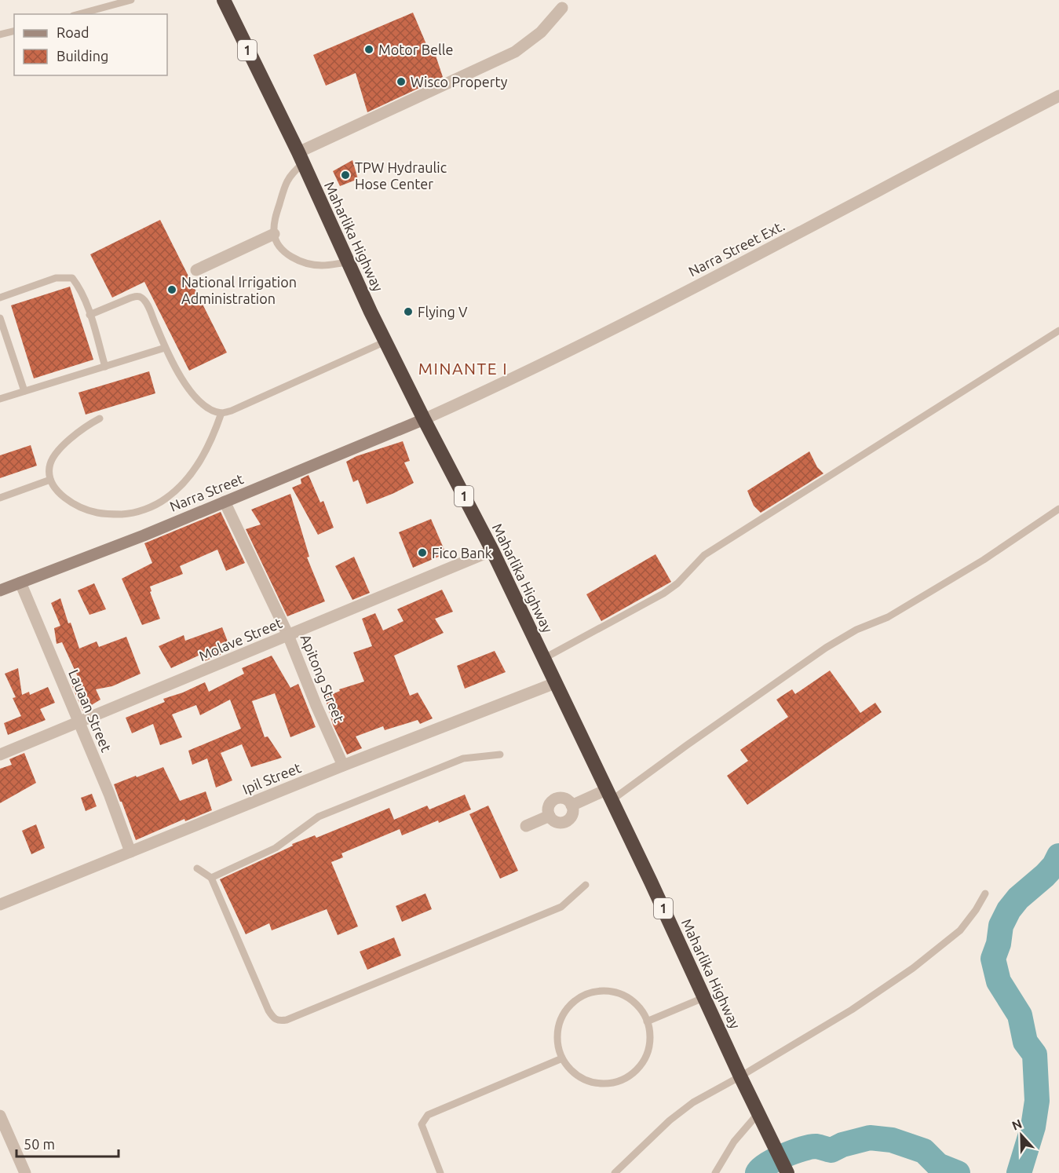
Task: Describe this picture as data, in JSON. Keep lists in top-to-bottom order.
{
  "streets": {
    "highway": ["1", "Maharlika Highway"],
    "street": [
      "Narra Street Ext.",
      "Narra Street",
      "Molave Street",
      "Apitong Street",
      "Lauaan Street",
      "Ipil Street"
    ]
  },
  "crossings": [
    ["Maharlika Highway", "Narra Street Ext."],
    ["Maharlika Highway", "Narra Street"],
    ["Maharlika Highway", "Molave Street"],
    ["Maharlika Highway", "Ipil Street"],
    ["Narra Street Ext.", "Narra Street"],
    ["Narra Street", "Apitong Street"],
    ["Narra Street", "Lauaan Street"],
    ["Molave Street", "Apitong Street"],
    ["Molave Street", "Lauaan Street"],
    ["Apitong Street", "Ipil Street"],
    ["Lauaan Street", "Ipil Street"]
  ],
  "districts": ["MINANTE I"],
  "places": [
    "Motor Belle",
    "Wisco Property",
    "TPW Hydraulic Hose Center",
    "National Irrigation Administration",
    "Flying V",
    "Fico Bank"
  ],
  "legend": ["Road", "Building"],
  "scale_bar": "50 m",
  "north": "top"
}
